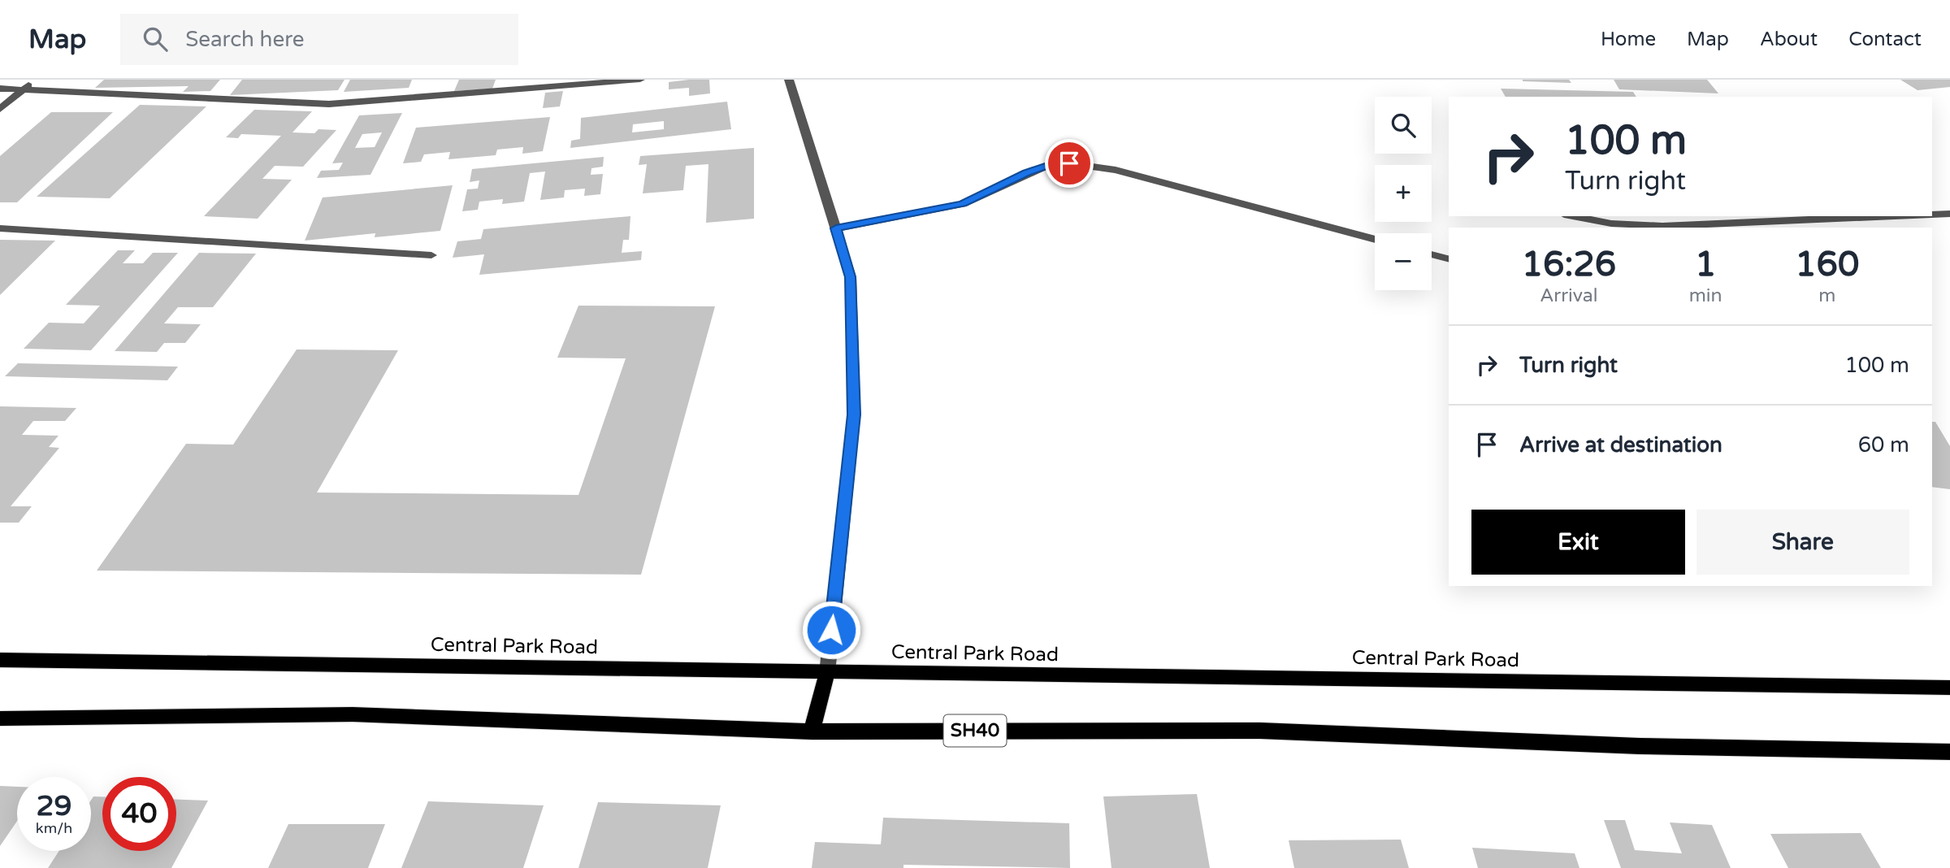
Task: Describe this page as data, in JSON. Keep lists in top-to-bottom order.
{
  "streets": {
    "main road": ["Central Park Road", "SH40"]
  },
  "page": {
    "header": "Map",
    "search": "Search here",
    "nav": [
      "Home",
      "Map",
      "About",
      "Contact"
    ],
    "map_buttons": ["+", "−"],
    "turn": ["100 m", "Turn right"],
    "eta": [
      "16:26",
      "Arrival",
      "1",
      "min",
      "160",
      "m"
    ],
    "list": [
      {
        "name": "Turn right",
        "value": "100 m"
      },
      {
        "name": "Arrive at destination",
        "value": "60 m"
      }
    ],
    "buttons": ["Exit", "Share"],
    "speed": "29 km/h",
    "limit": "40"
  }
}
